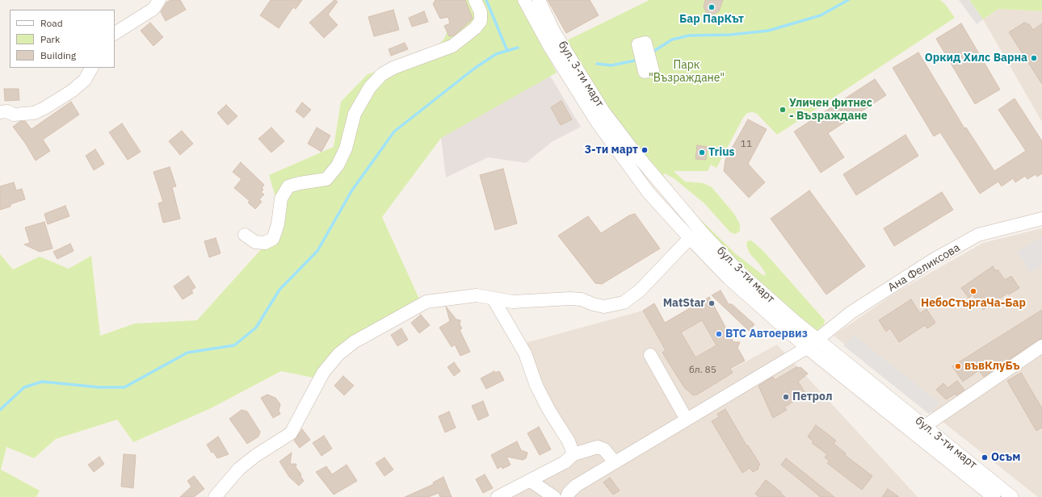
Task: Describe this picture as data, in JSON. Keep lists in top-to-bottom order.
{
  "streets": {
    "street": ["бул. 3-ти март", "Ана Феликсова"]
  },
  "crossings": [
    ["бул. 3-ти март", "Ана Феликсова"]
  ],
  "parks": ["Парк \"Възраждане\""],
  "places": [
    "Бар ПарКът",
    "Оркид Хилс Варна",
    "Уличен фитнес - Възраждане",
    "3-ти март",
    "Trius",
    "НебоСтъргаЧа-Бар",
    "MatStar",
    "ВТС Автоервиз",
    "въвКлуБъ",
    "Петрол",
    "Осъм"
  ],
  "house_numbers": ["11", "бл. 85"],
  "legend": ["Road", "Park", "Building"]
}
